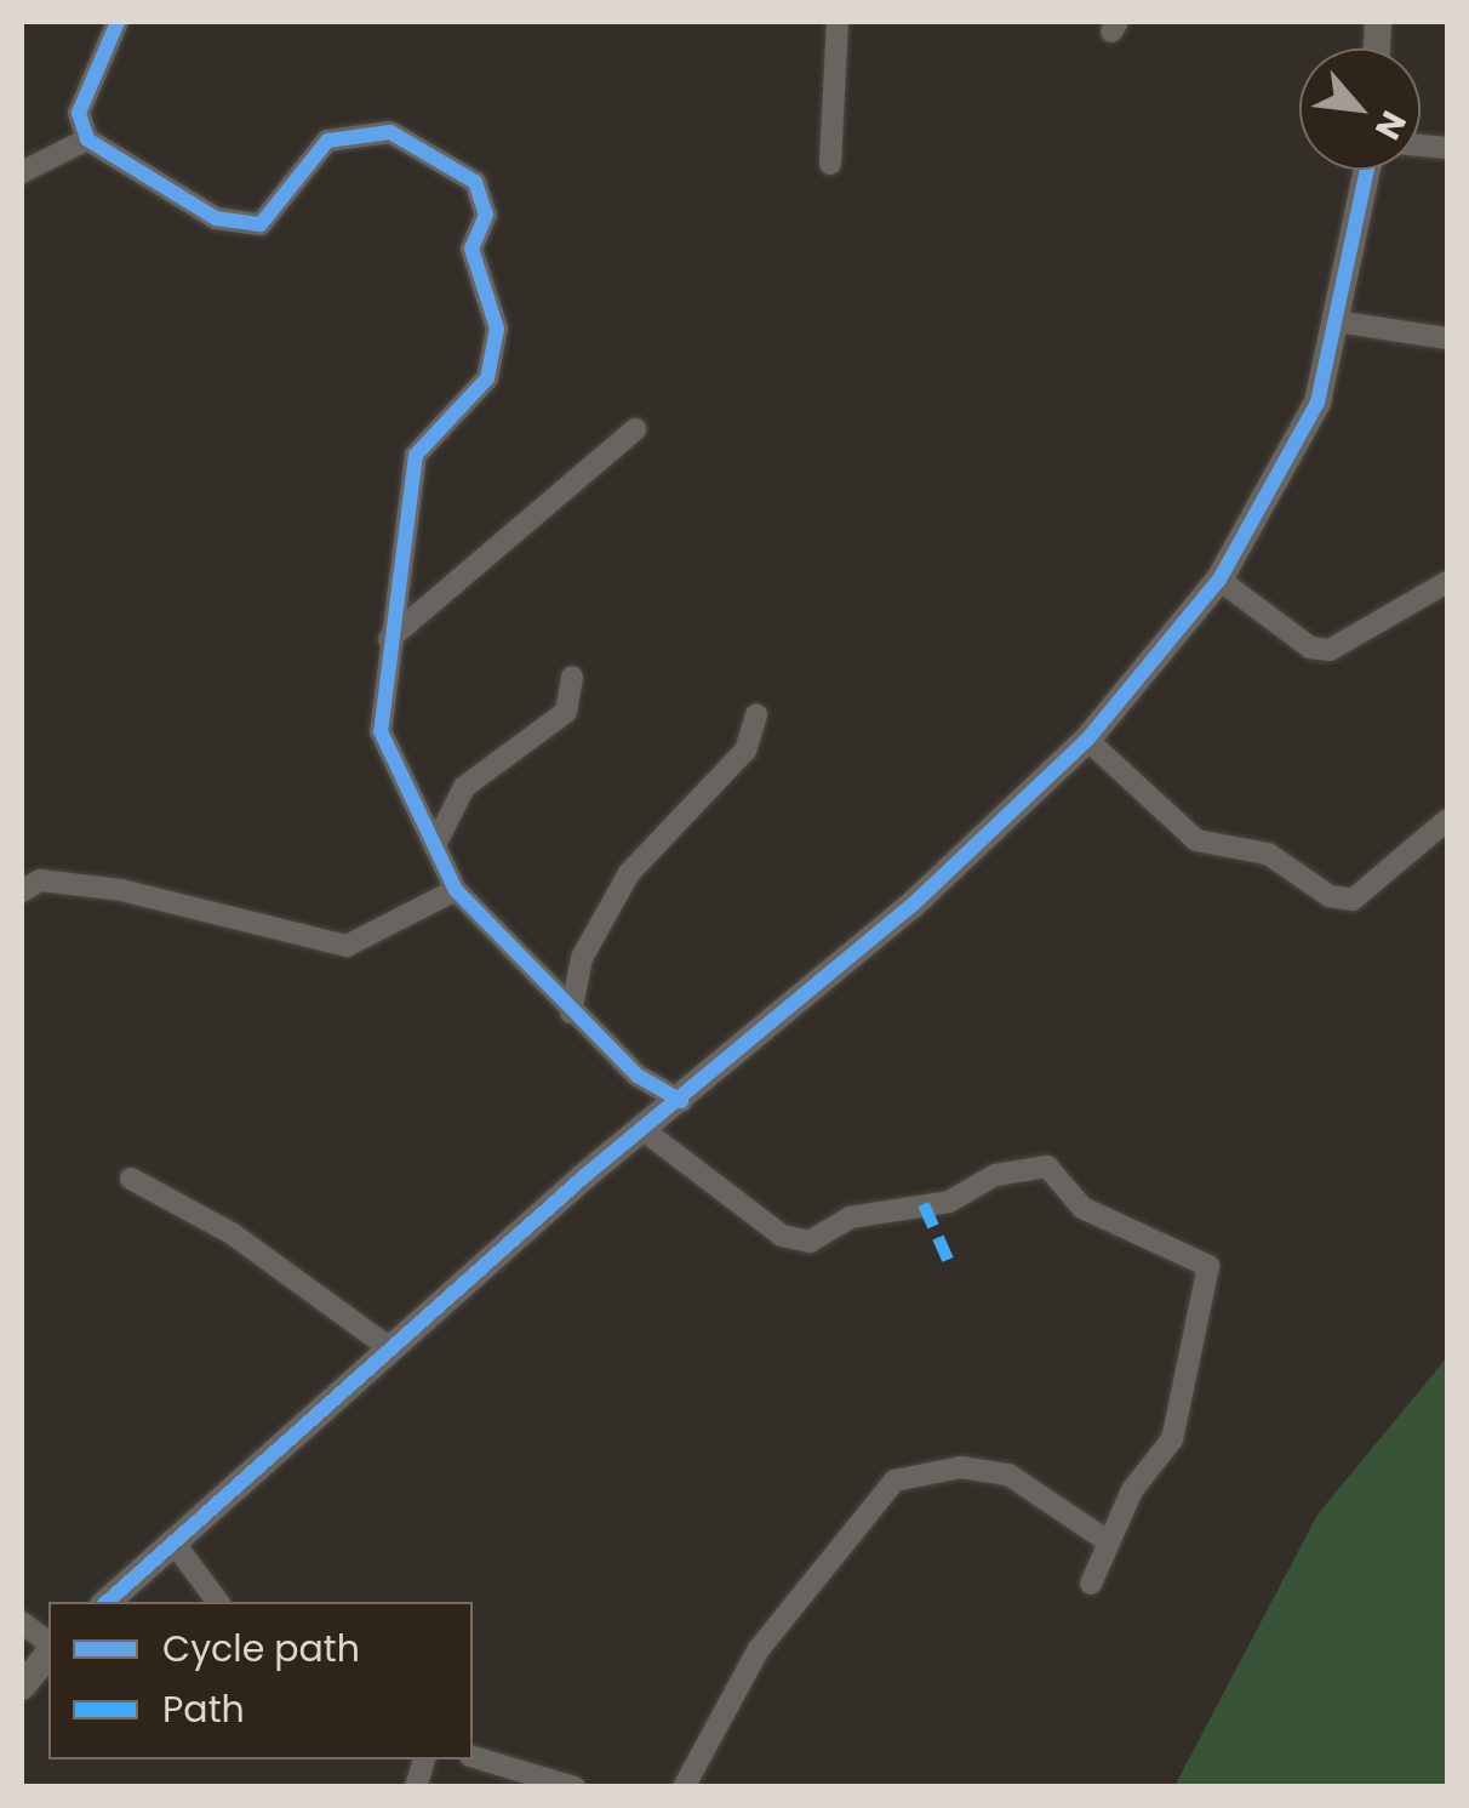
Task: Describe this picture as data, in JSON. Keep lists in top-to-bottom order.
{
  "legend": ["Cycle path", "Path"],
  "north": "bottom right"
}
